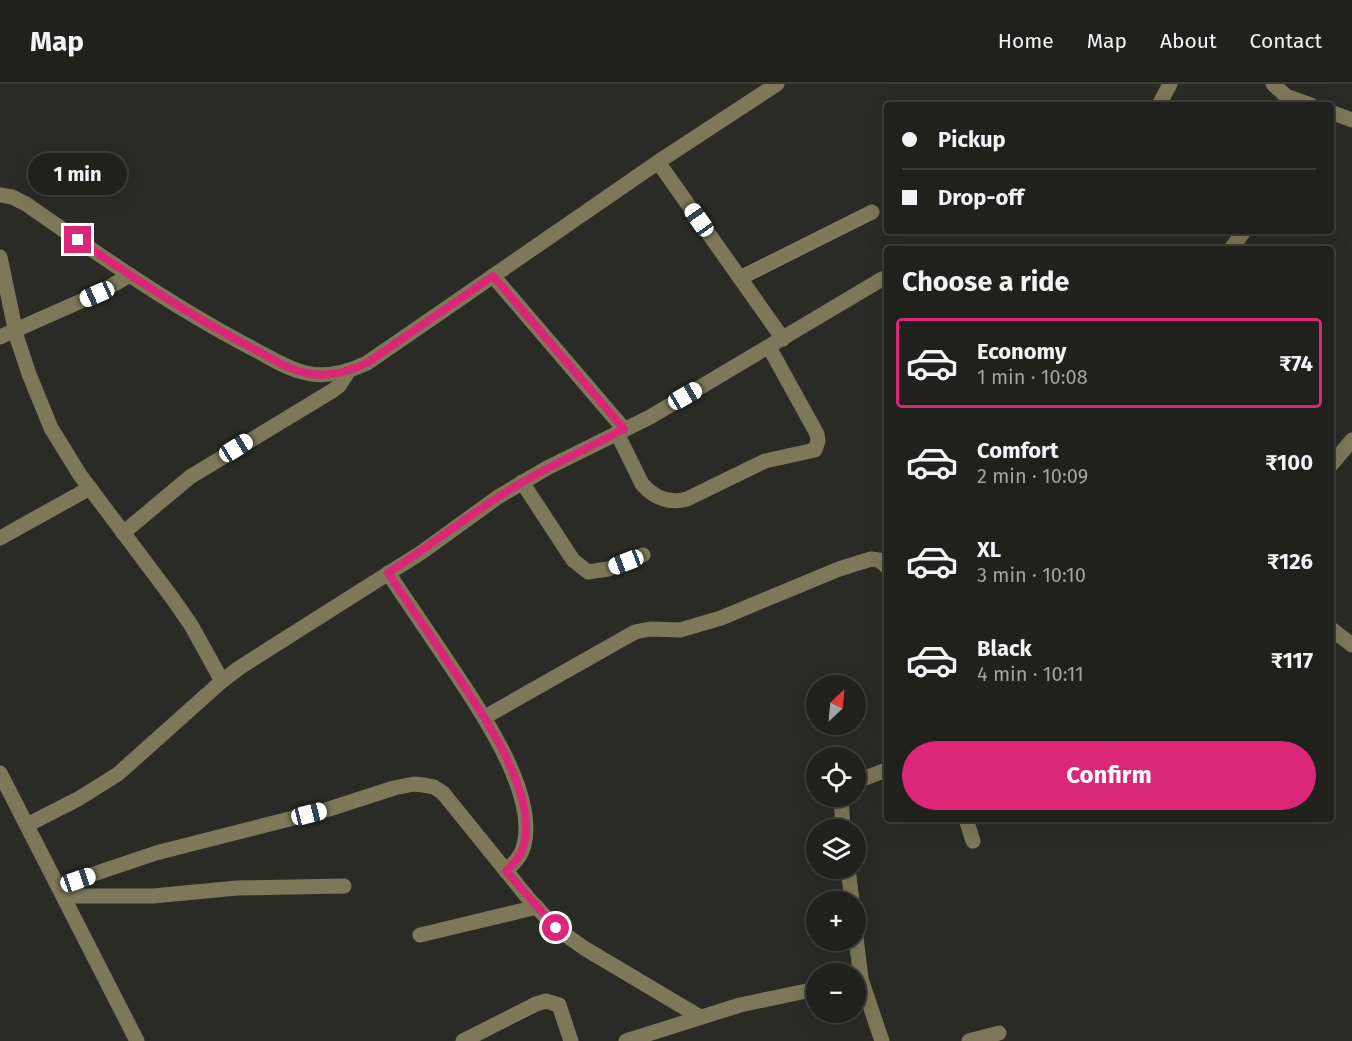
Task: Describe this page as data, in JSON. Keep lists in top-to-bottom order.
{
  "north": "top right",
  "page": {
    "header": "Map",
    "nav": [
      "Home",
      "Map",
      "About",
      "Contact"
    ],
    "banner": ["Pickup", "Drop-off"],
    "bubble": "1 min",
    "heading": "Choose a ride",
    "list": [
      {
        "name": "Economy",
        "note": "1 min · 10:08",
        "value": "₹74"
      },
      {
        "name": "Comfort",
        "note": "2 min · 10:09",
        "value": "₹100"
      },
      {
        "name": "XL",
        "note": "3 min · 10:10",
        "value": "₹126"
      },
      {
        "name": "Black",
        "note": "4 min · 10:11",
        "value": "₹117"
      }
    ],
    "map_buttons": ["+", "−"],
    "buttons": "Confirm"
  }
}
